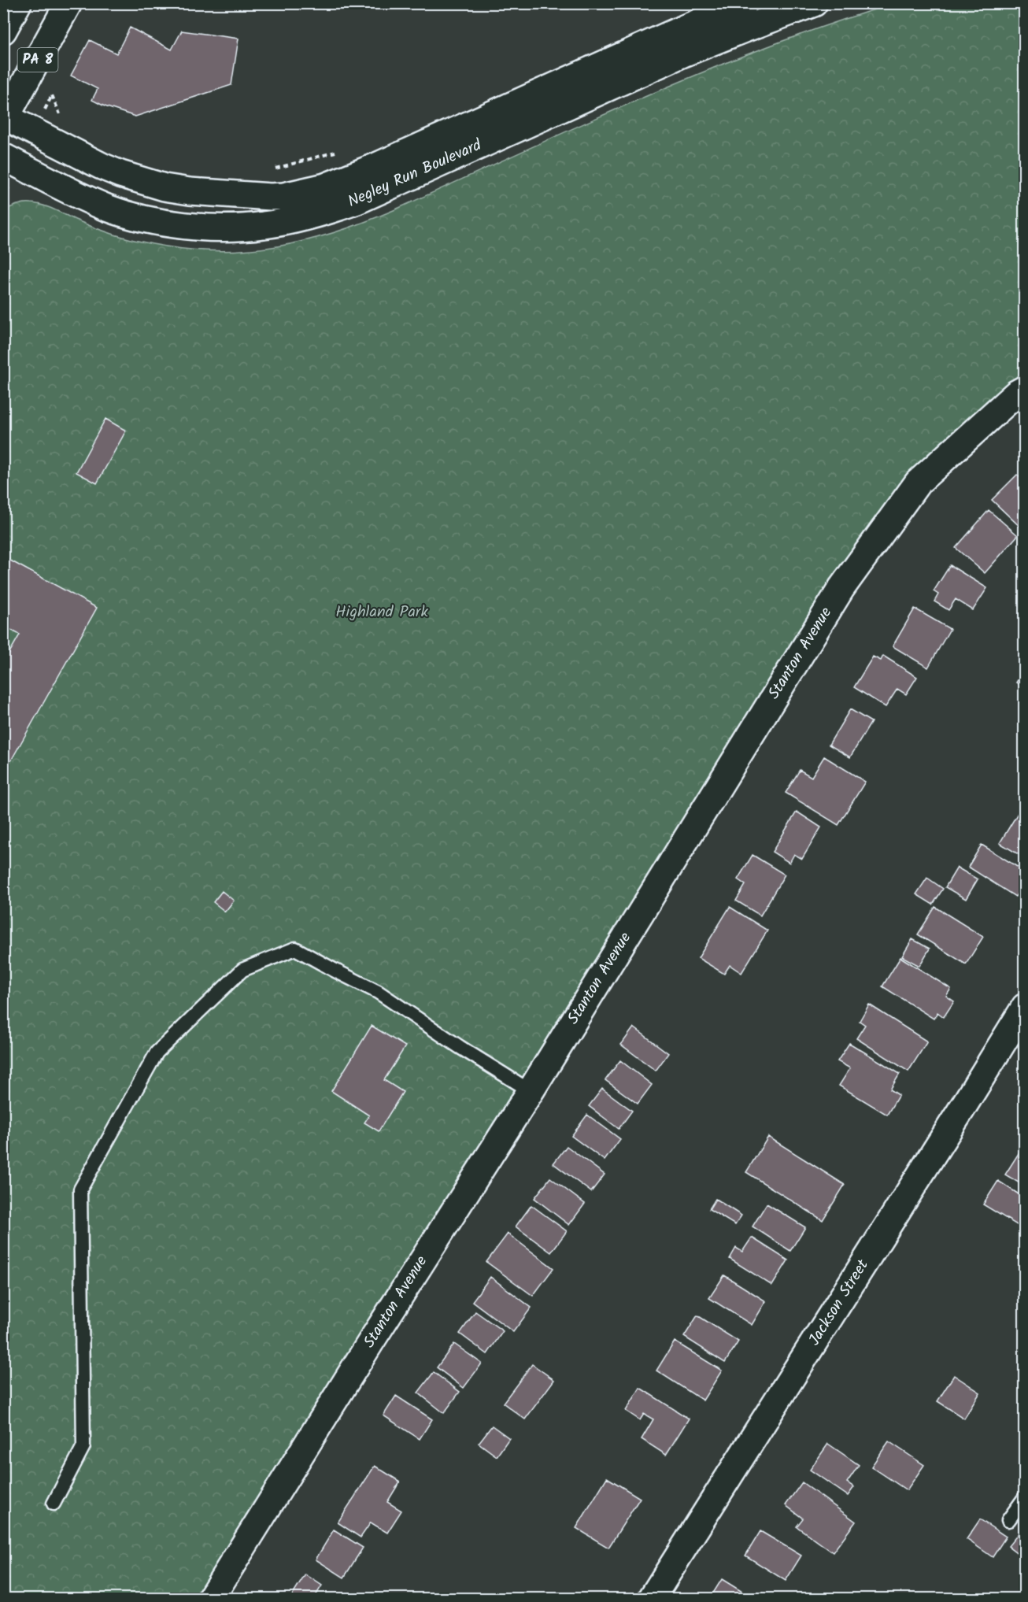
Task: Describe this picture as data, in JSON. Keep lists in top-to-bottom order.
{
  "streets": {
    "main road": [
      "PA 8",
      "Negley Run Boulevard",
      "Stanton Avenue",
      "Jackson Street"
    ]
  },
  "crossings": [
    ["PA 8", "Negley Run Boulevard"]
  ],
  "parks": ["Highland Park"]
}
